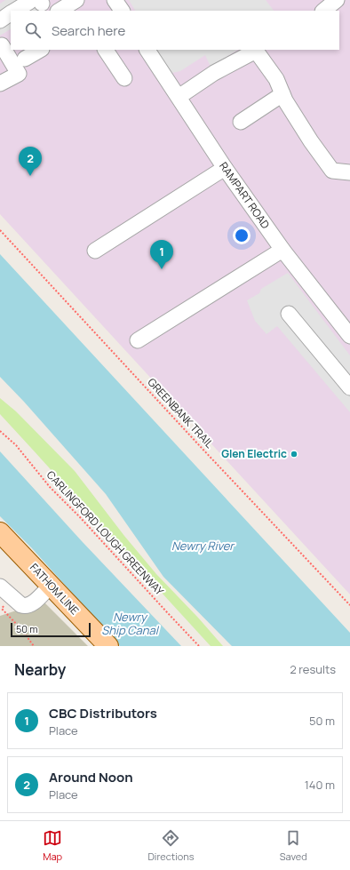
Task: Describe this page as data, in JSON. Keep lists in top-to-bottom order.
{
  "streets": {
    "main road": ["FATHOM LINE"],
    "street": ["RAMPART ROAD"],
    "path": ["GREENBANK TRAIL", "CARLINGFORD LOUGH GREENWAY"]
  },
  "water": ["Newry River", "Newry Ship Canal"],
  "places": ["Glen Electric"],
  "scale_bar": "50 m",
  "page": {
    "search": "Search here",
    "pins": ["2", "1"],
    "scale": "50 m",
    "heading": ["Nearby", "2 results"],
    "list": [
      {
        "mark": "1",
        "name": "CBC Distributors",
        "note": "Place",
        "value": "50 m"
      },
      {
        "mark": "2",
        "name": "Around Noon",
        "note": "Place",
        "value": "140 m"
      }
    ],
    "nav": ["Map", "Directions", "Saved"]
  }
}
